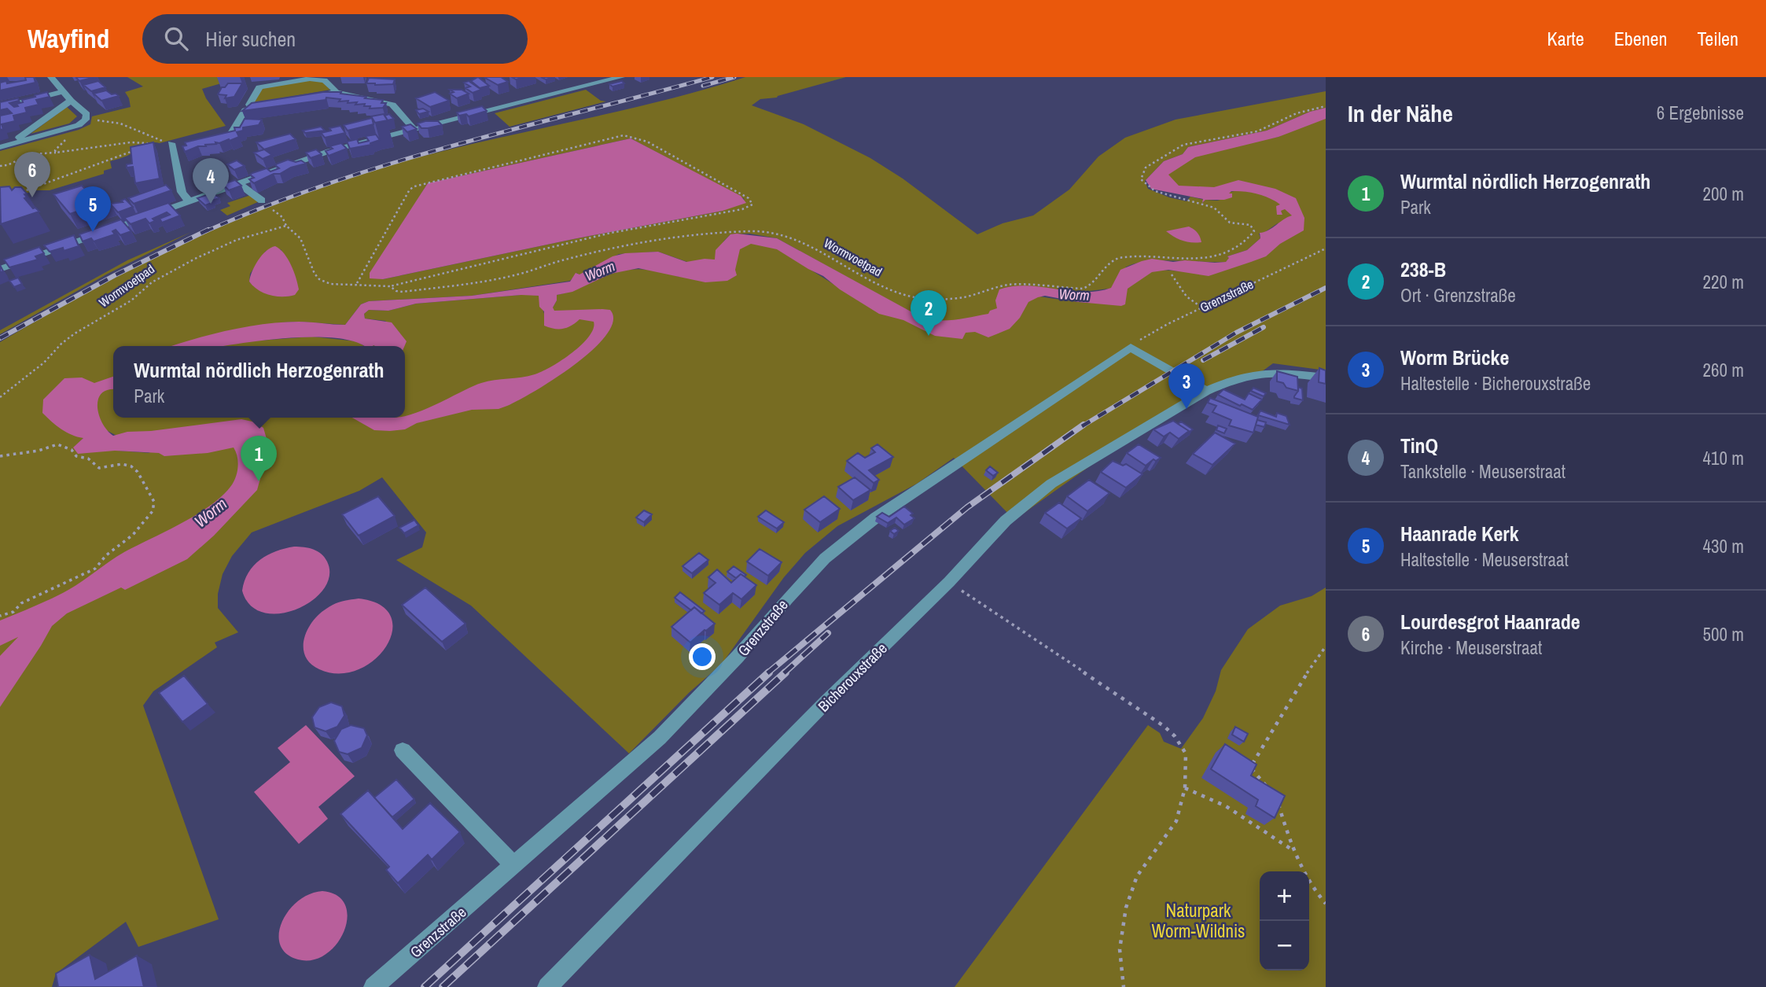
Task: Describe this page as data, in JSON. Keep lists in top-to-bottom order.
{
  "streets": {
    "street": ["Grenzstraße", "Bicherouxstraße"],
    "path": ["Wormvoetpad"]
  },
  "water": ["Worm"],
  "parks": ["Naturpark Worm-Wildnis"],
  "page": {
    "header": "Wayfind",
    "search": "Hier suchen",
    "nav": ["Karte", "Ebenen", "Teilen"],
    "heading": ["In der Nähe", "6 Ergebnisse"],
    "list": [
      {
        "mark": "1",
        "name": "Wurmtal nördlich Herzogenrath",
        "note": "Park",
        "value": "200 m"
      },
      {
        "mark": "2",
        "name": "238-B",
        "note": "Ort · Grenzstraße",
        "value": "220 m"
      },
      {
        "mark": "3",
        "name": "Worm Brücke",
        "note": "Haltestelle · Bicherouxstraße",
        "value": "260 m"
      },
      {
        "mark": "4",
        "name": "TinQ",
        "note": "Tankstelle · Meuserstraat",
        "value": "410 m"
      },
      {
        "mark": "5",
        "name": "Haanrade Kerk",
        "note": "Haltestelle · Meuserstraat",
        "value": "430 m"
      },
      {
        "mark": "6",
        "name": "Lourdesgrot Haanrade",
        "note": "Kirche · Meuserstraat",
        "value": "500 m"
      }
    ],
    "pins": [
      "6",
      "4",
      "5",
      "2",
      "3",
      "1"
    ],
    "popup": ["Wurmtal nördlich Herzogenrath", "Park"],
    "map_buttons": ["+", "−"]
  }
}
